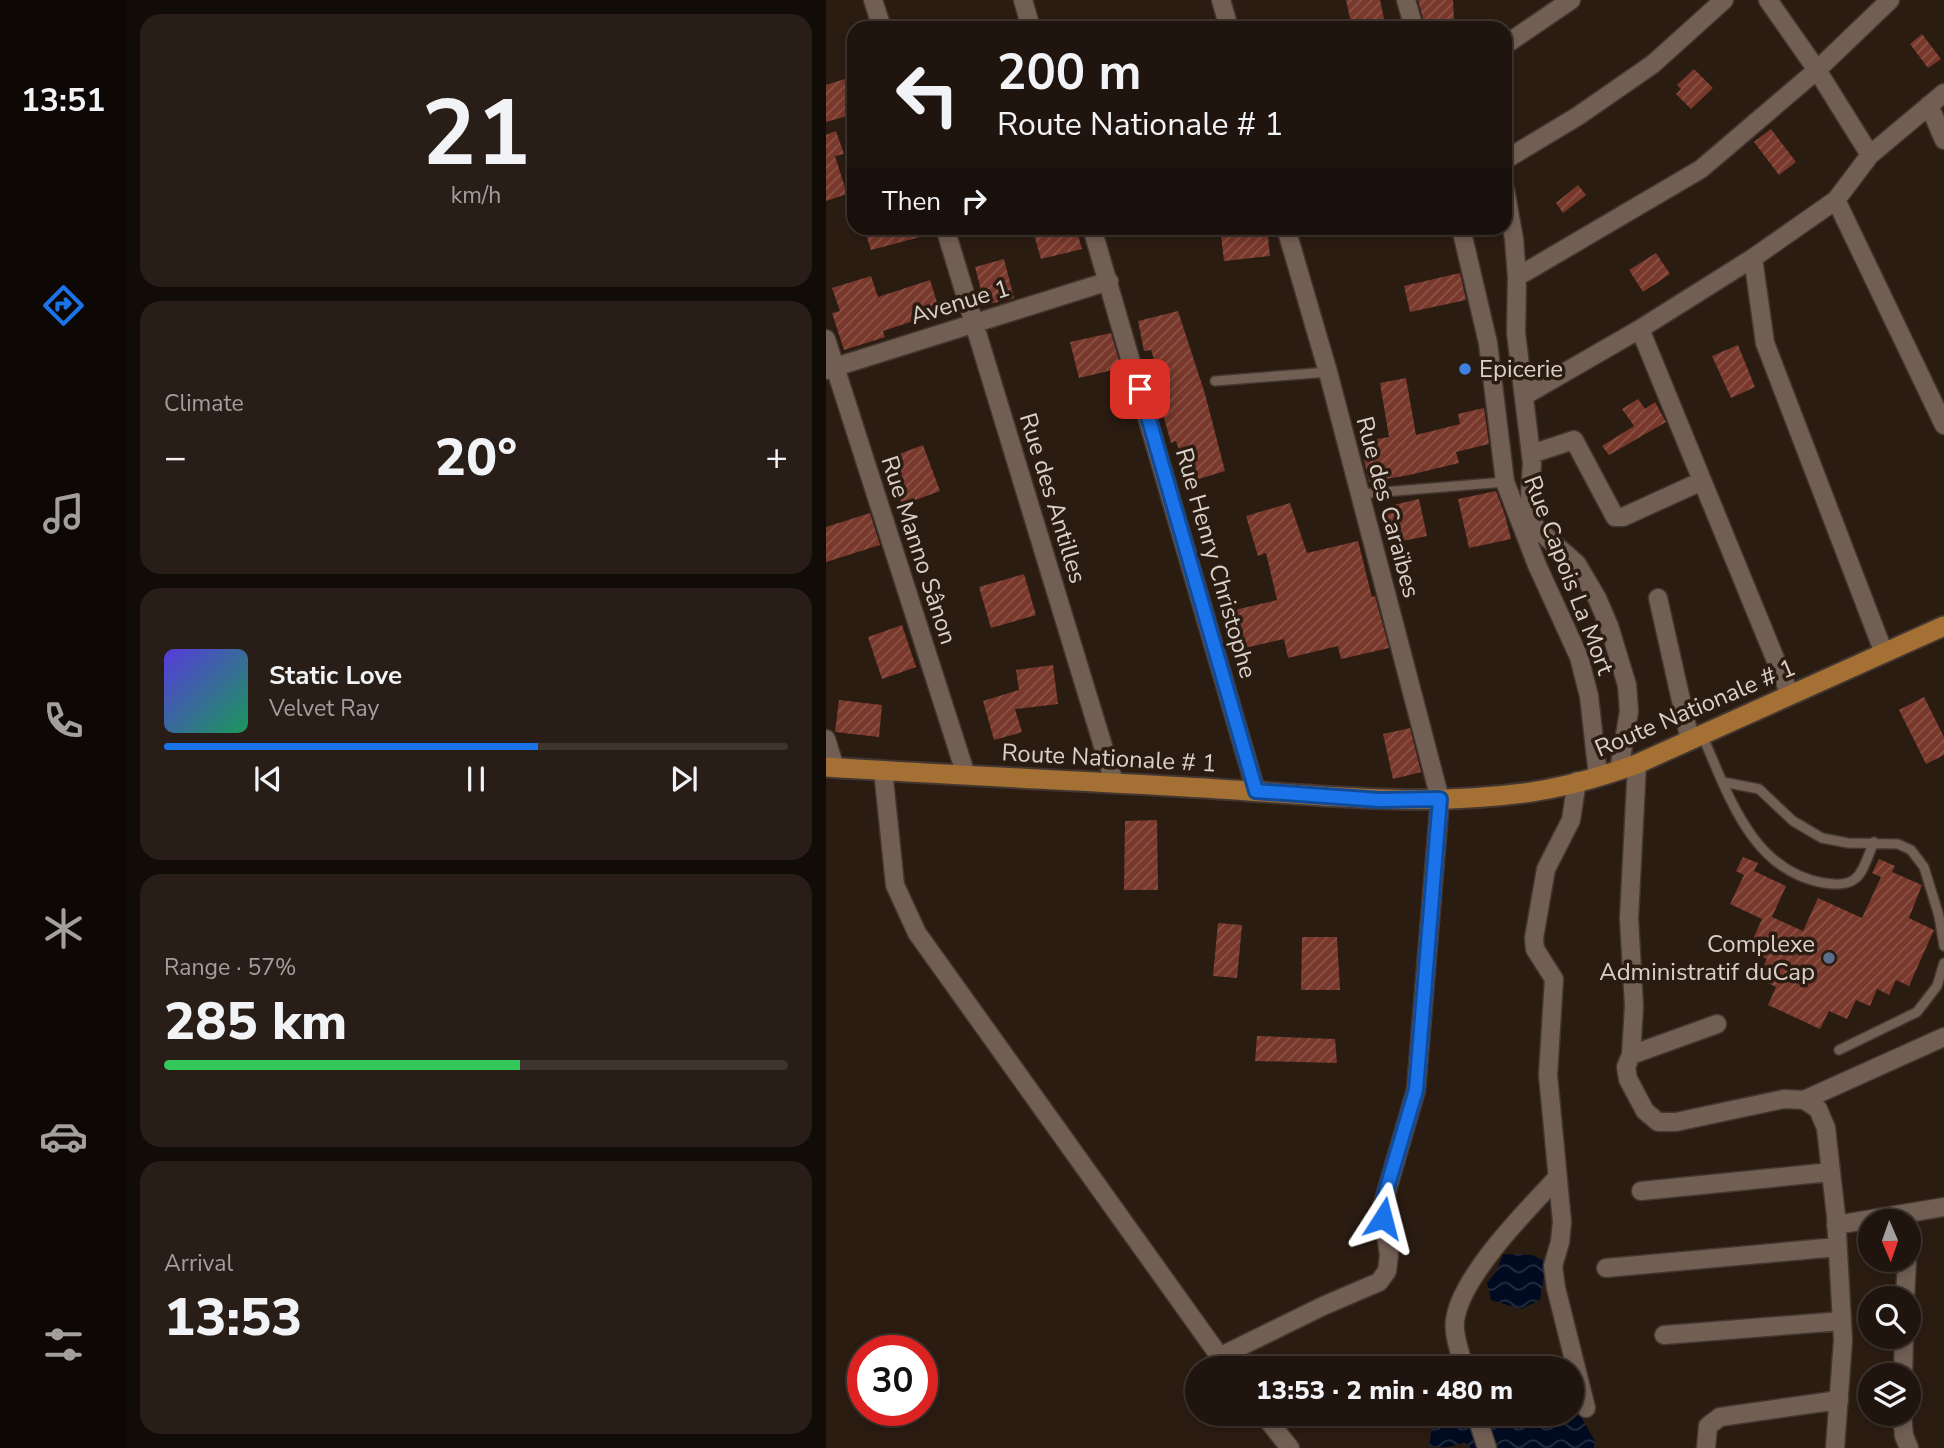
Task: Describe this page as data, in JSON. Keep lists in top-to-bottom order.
{
  "streets": {
    "main road": ["Route Nationale # 1"],
    "street": [
      "Avenue 1",
      "Rue des Antilles",
      "Rue des Caraïbes",
      "Rue Manno Sânon",
      "Rue Henry Christophe",
      "Rue Capois La Mort"
    ]
  },
  "crossings": [
    ["Avenue 1", "Rue des Antilles"],
    ["Avenue 1", "Rue Manno Sânon"],
    ["Avenue 1", "Rue Henry Christophe"],
    ["Rue des Antilles", "Route Nationale # 1"],
    ["Rue des Caraïbes", "Route Nationale # 1"],
    ["Rue Manno Sânon", "Route Nationale # 1"],
    ["Rue Henry Christophe", "Route Nationale # 1"],
    ["Rue Capois La Mort", "Route Nationale # 1"]
  ],
  "places": ["Epicerie", "Complexe Administratif duCap"],
  "north": "bottom",
  "page": {
    "tabs": "13:51",
    "tile": [
      ["21", "km/h"],
      "Climate",
      ["Range · 57%", "285 km"],
      ["Arrival", "13:53"]
    ],
    "turn": ["200 m", "Route Nationale # 1"],
    "then": "Then",
    "heat": ["−", "20°", "+"],
    "song": ["Static Love", "Velvet Ray"],
    "limit": "30",
    "trip": "13:53 · 2 min · 480 m"
  }
}
